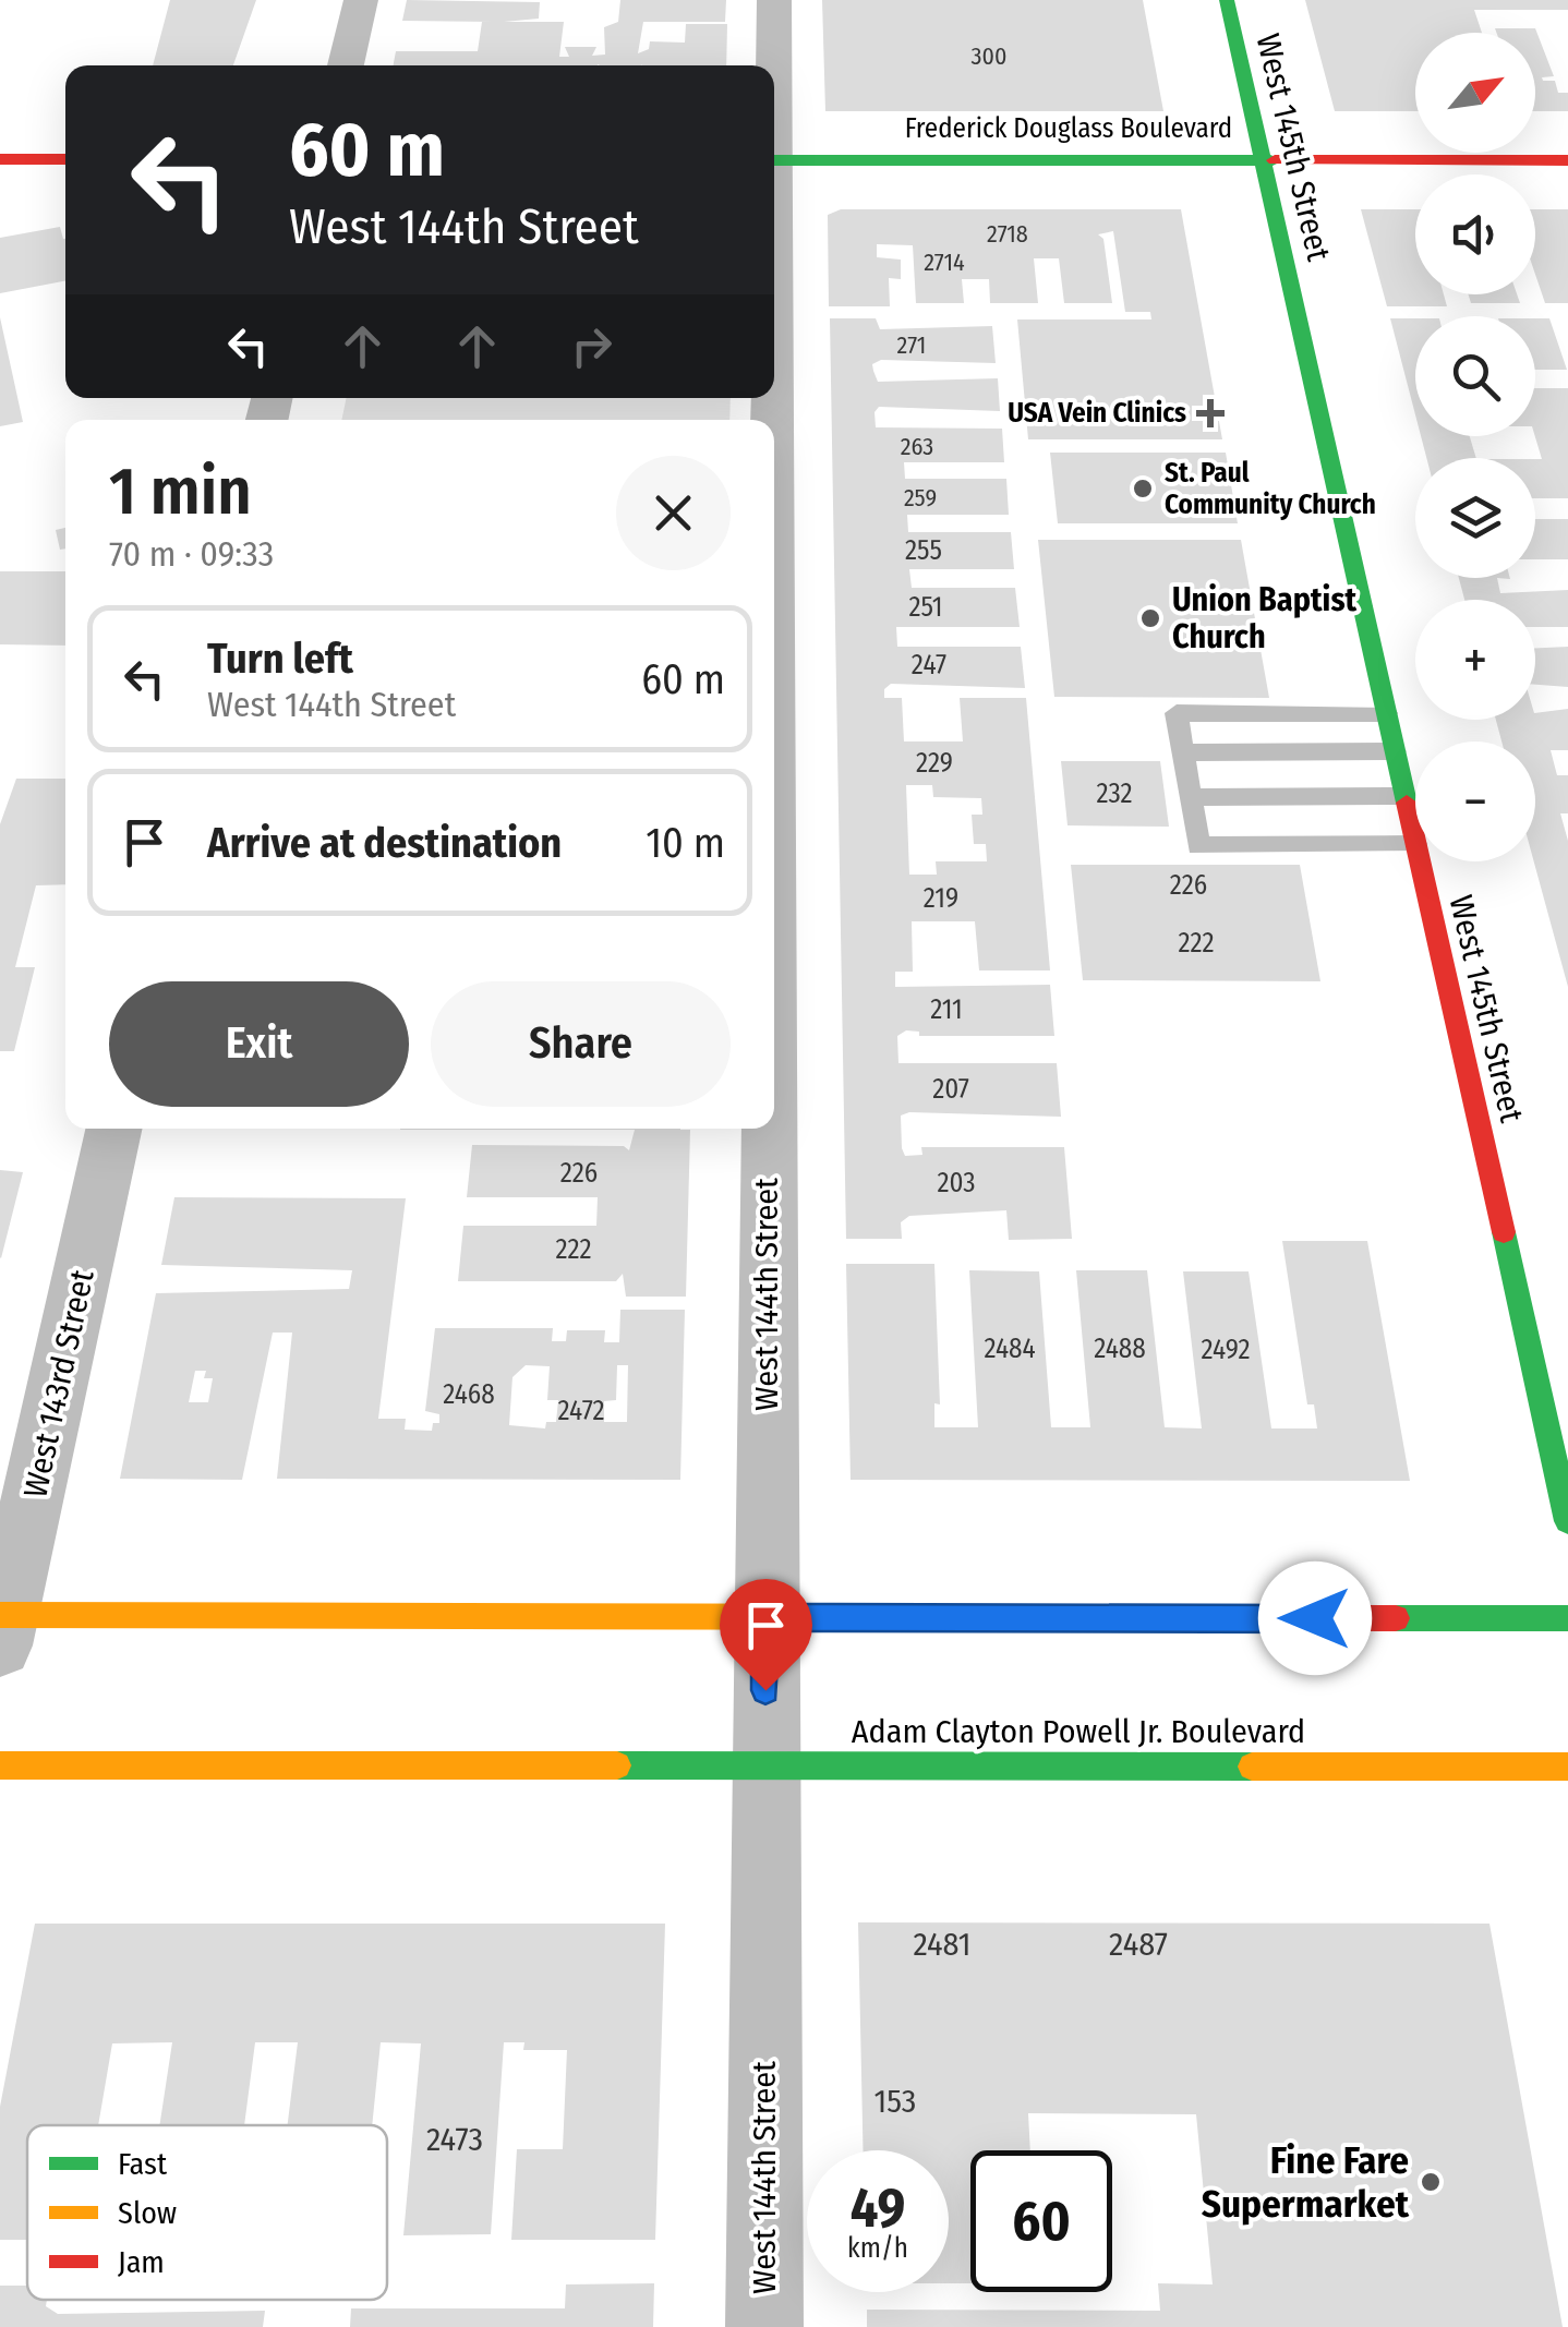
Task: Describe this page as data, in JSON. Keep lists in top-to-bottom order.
{
  "streets": {
    "main road": ["Frederick Douglass Boulevard", "West 145th Street", "Adam Clayton Powell Jr. Boulevard"],
    "street": ["West 144th Street", "West 143rd Street"]
  },
  "crossings": [
    ["Frederick Douglass Boulevard", "West 145th Street"],
    ["West 144th Street", "Adam Clayton Powell Jr. Boulevard"]
  ],
  "places": {
    "health": ["USA Vein Clinics"],
    "other": ["St. Paul Community Church", "Union Baptist Church", "Fine Fare Supermarket"]
  },
  "house_numbers": [
    "300",
    "2718",
    "2714",
    "271",
    "263",
    "259",
    "255",
    "251",
    "247",
    "229",
    "232",
    "226",
    "219",
    "222",
    "211",
    "207",
    "226",
    "203",
    "222",
    "2484",
    "2488",
    "2492",
    "2468",
    "2472",
    "2481",
    "2487",
    "153",
    "2473"
  ],
  "legend": ["Fast", "Slow", "Jam"],
  "north": "top right",
  "page": {
    "map_buttons": ["+", "−"],
    "turn": ["60 m", "West 144th Street"],
    "heading": ["1 min", "70 m · 09:33"],
    "list": [
      {
        "name": "Turn left",
        "note": "West 144th Street",
        "value": "60 m"
      },
      {
        "name": "Arrive at destination",
        "value": "10 m"
      }
    ],
    "buttons": ["Exit", "Share"],
    "speed": "49 km/h",
    "limit": "60"
  }
}
